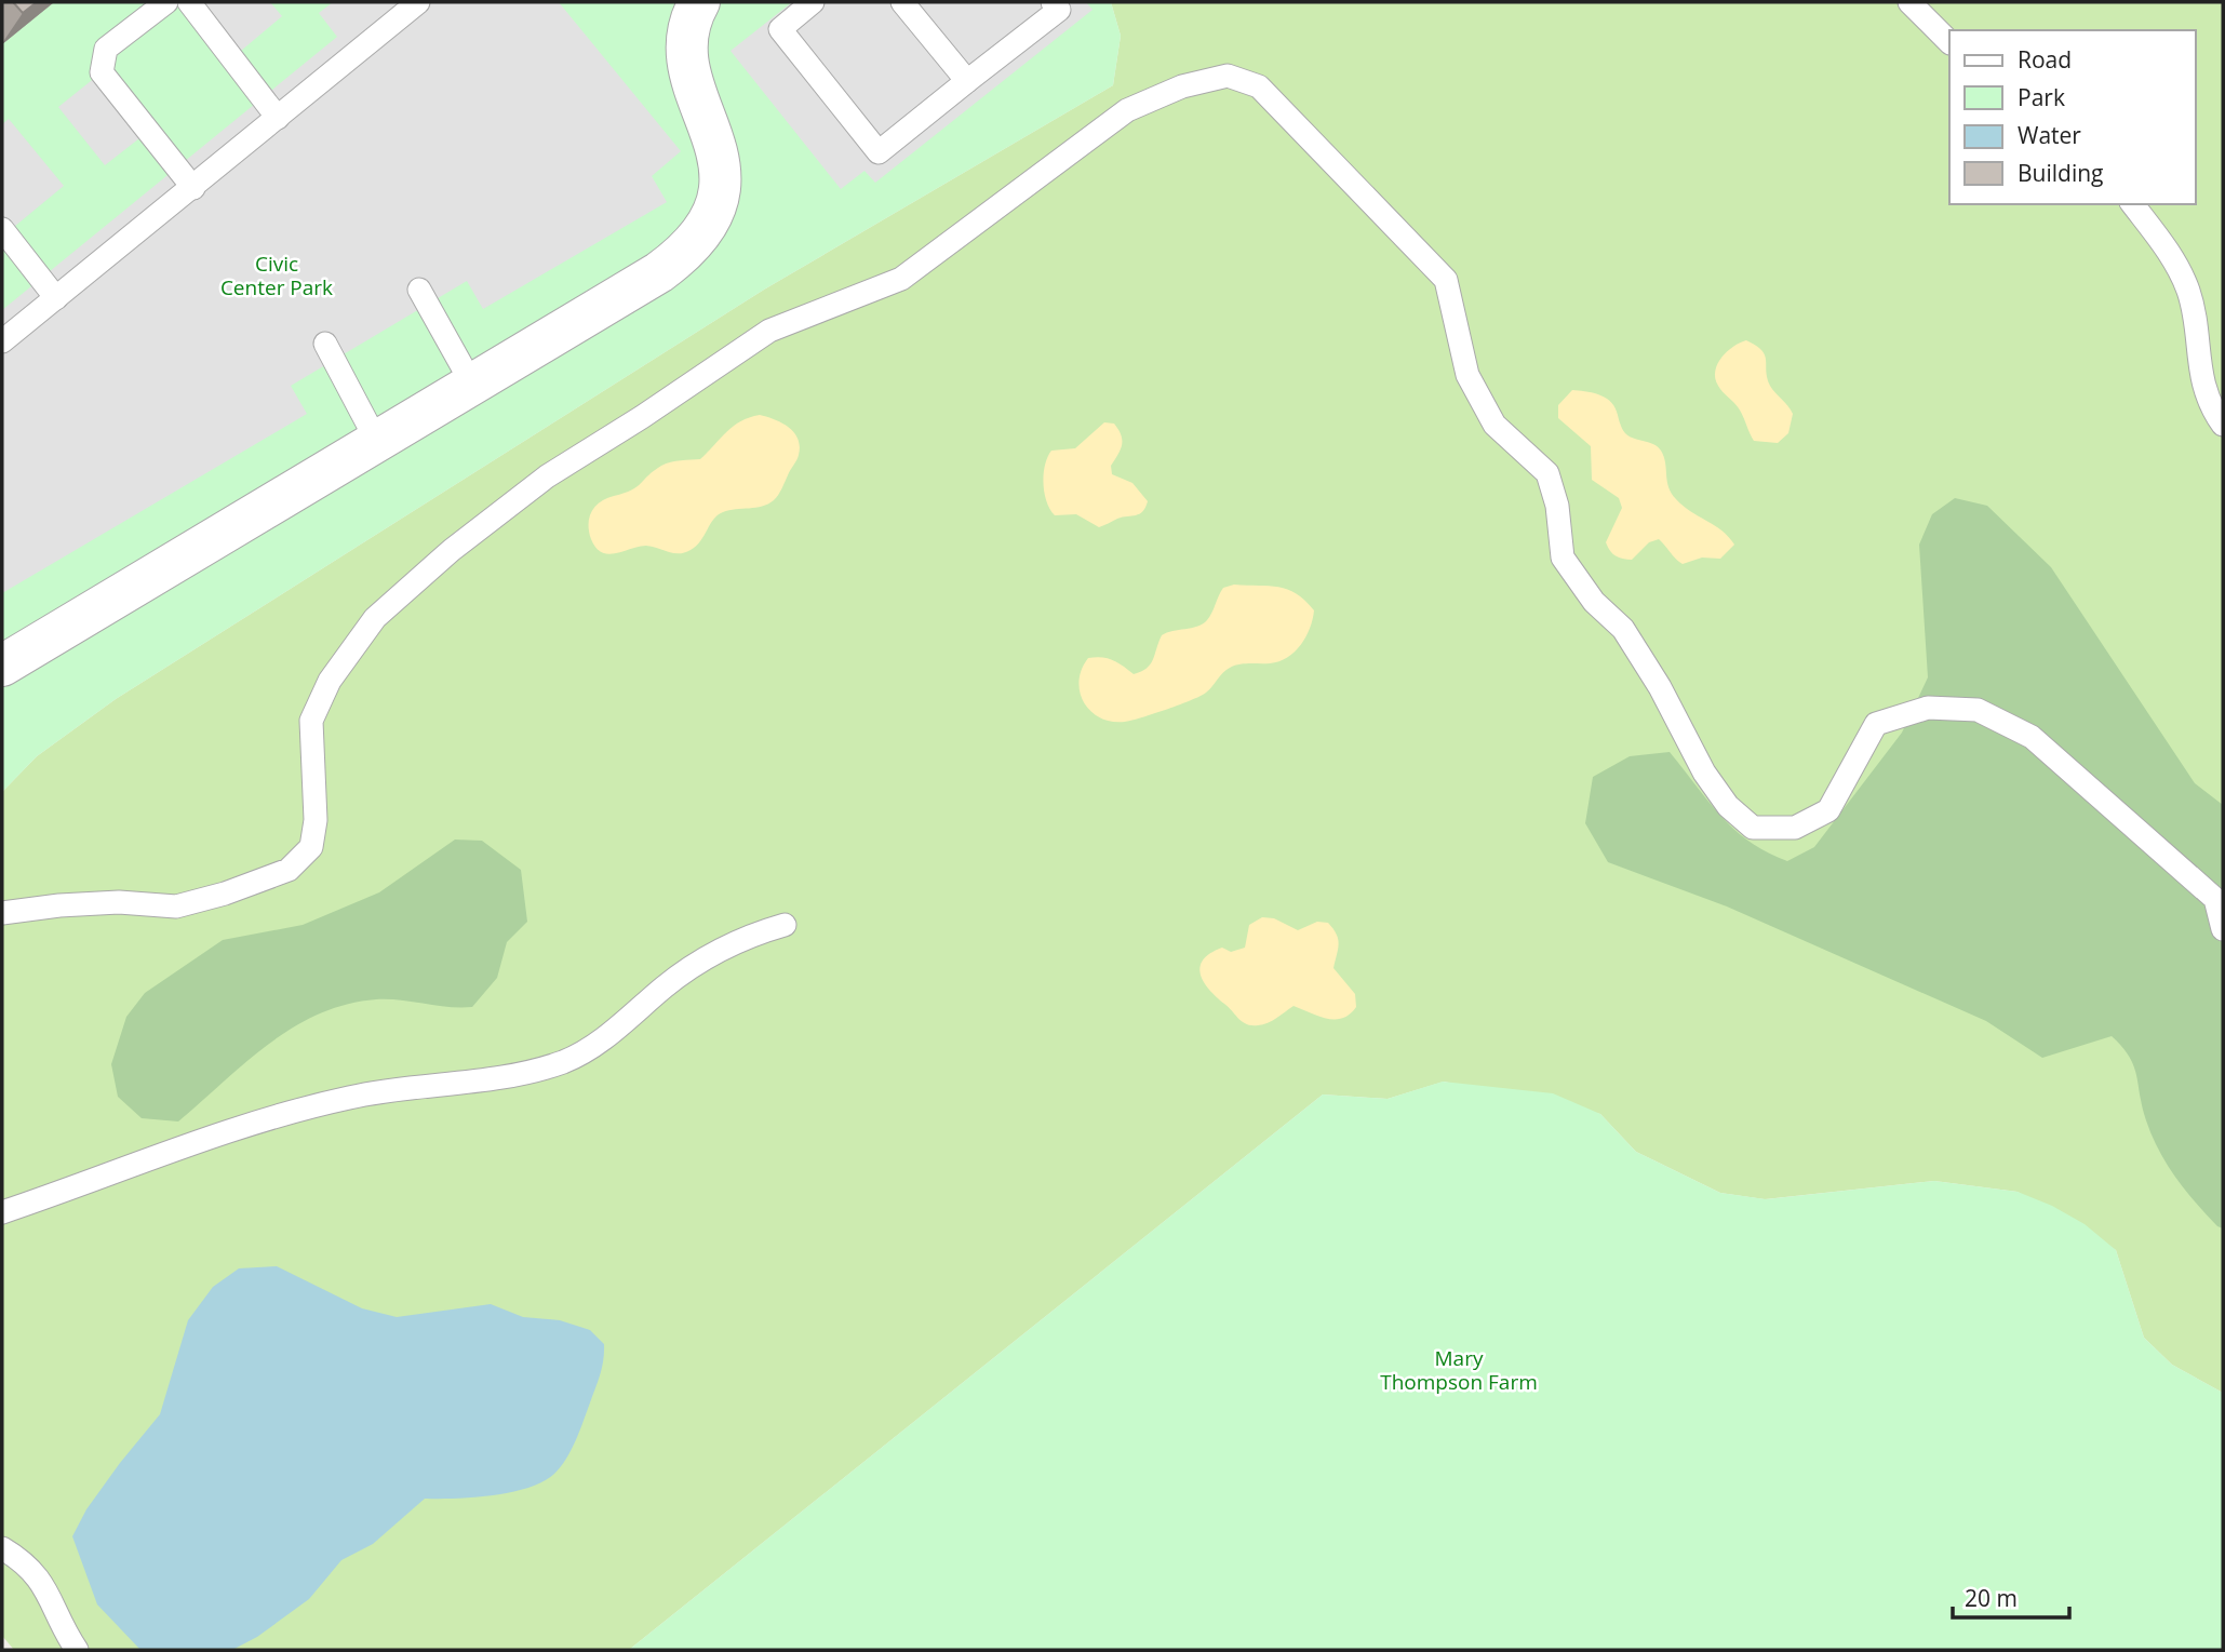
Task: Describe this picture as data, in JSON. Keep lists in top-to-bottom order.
{
  "parks": ["Civic Center Park", "Mary Thompson Farm"],
  "legend": [
    "Road",
    "Park",
    "Water",
    "Building"
  ],
  "scale_bar": "20 m"
}
